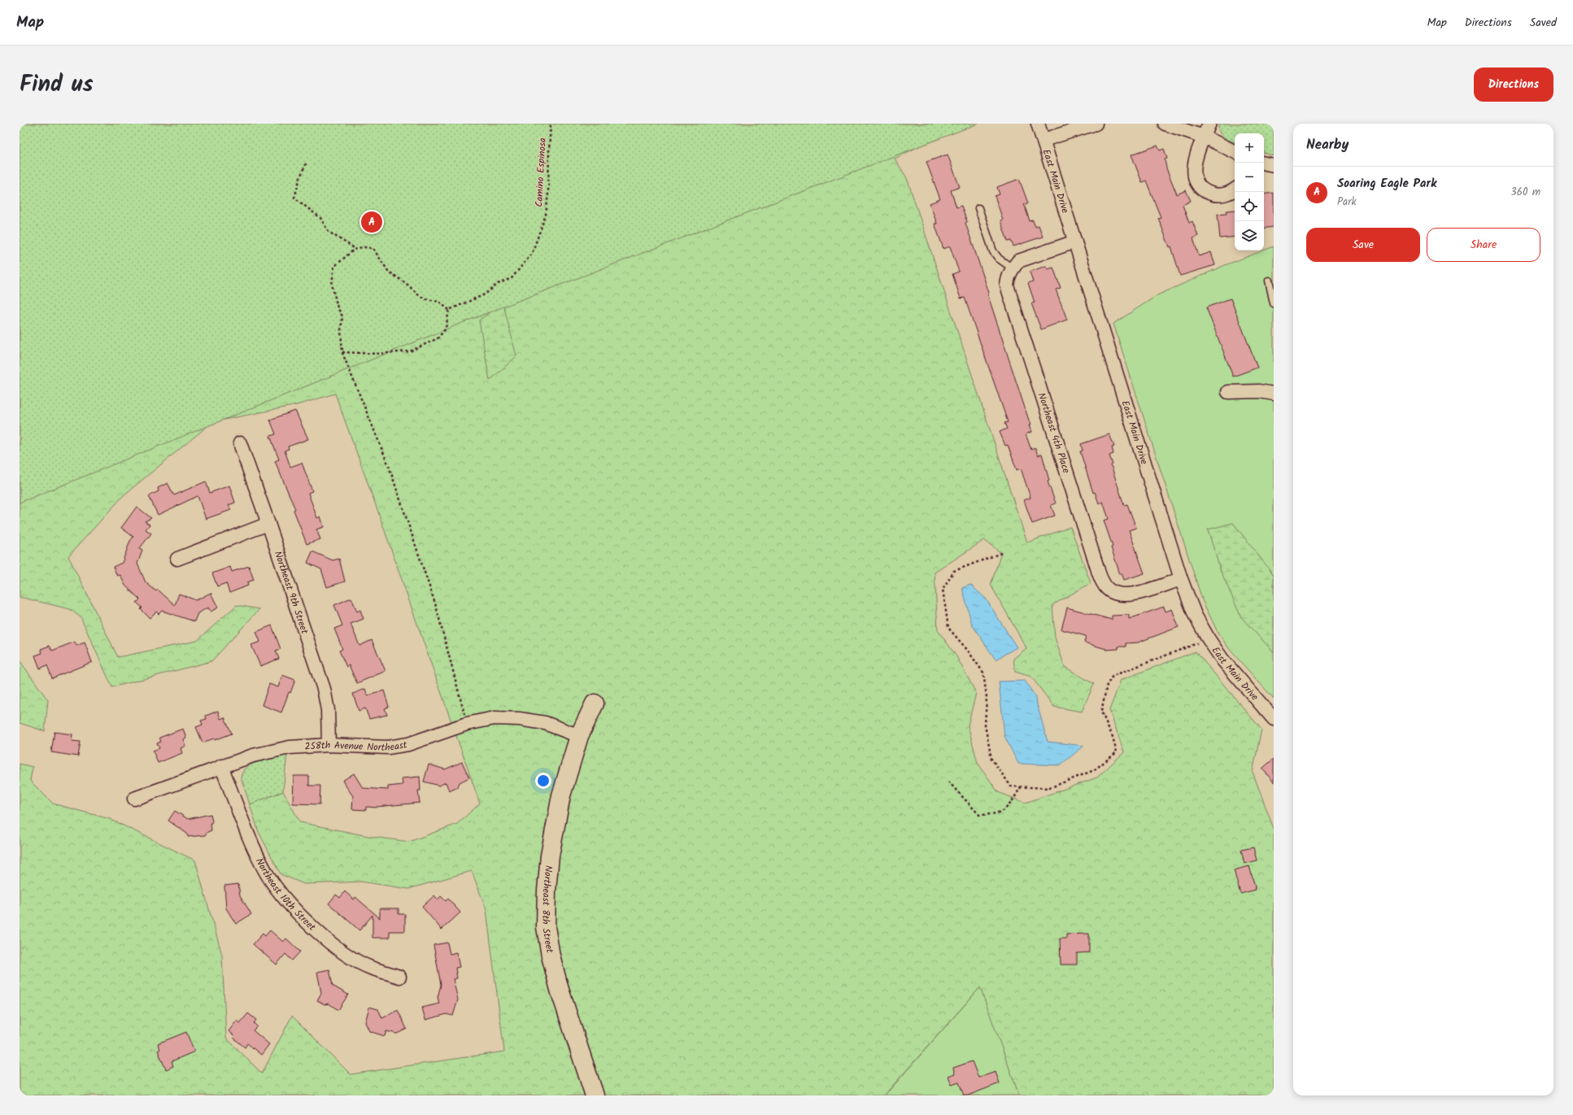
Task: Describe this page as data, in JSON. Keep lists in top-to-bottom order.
{
  "streets": {
    "street": [
      "East Main Drive",
      "Northeast 4th Place",
      "Northeast 9th Street",
      "258th Avenue Northeast",
      "Northeast 10th Street",
      "Northeast 8th Street"
    ],
    "path": ["Camino Espinosa"]
  },
  "crossings": [
    ["East Main Drive", "Northeast 4th Place"],
    ["Northeast 9th Street", "258th Avenue Northeast"],
    ["258th Avenue Northeast", "Northeast 10th Street"],
    ["258th Avenue Northeast", "Northeast 8th Street"]
  ],
  "page": {
    "header": "Map",
    "nav": ["Map", "Directions", "Saved"],
    "title": "Find us",
    "buttons": [
      "Directions",
      ["Save", "Share"]
    ],
    "heading": "Nearby",
    "map_buttons": ["+", "−"],
    "list": [
      {
        "mark": "A",
        "name": "Soaring Eagle Park",
        "note": "Park",
        "value": "360 m"
      }
    ],
    "pins": "A"
  }
}
